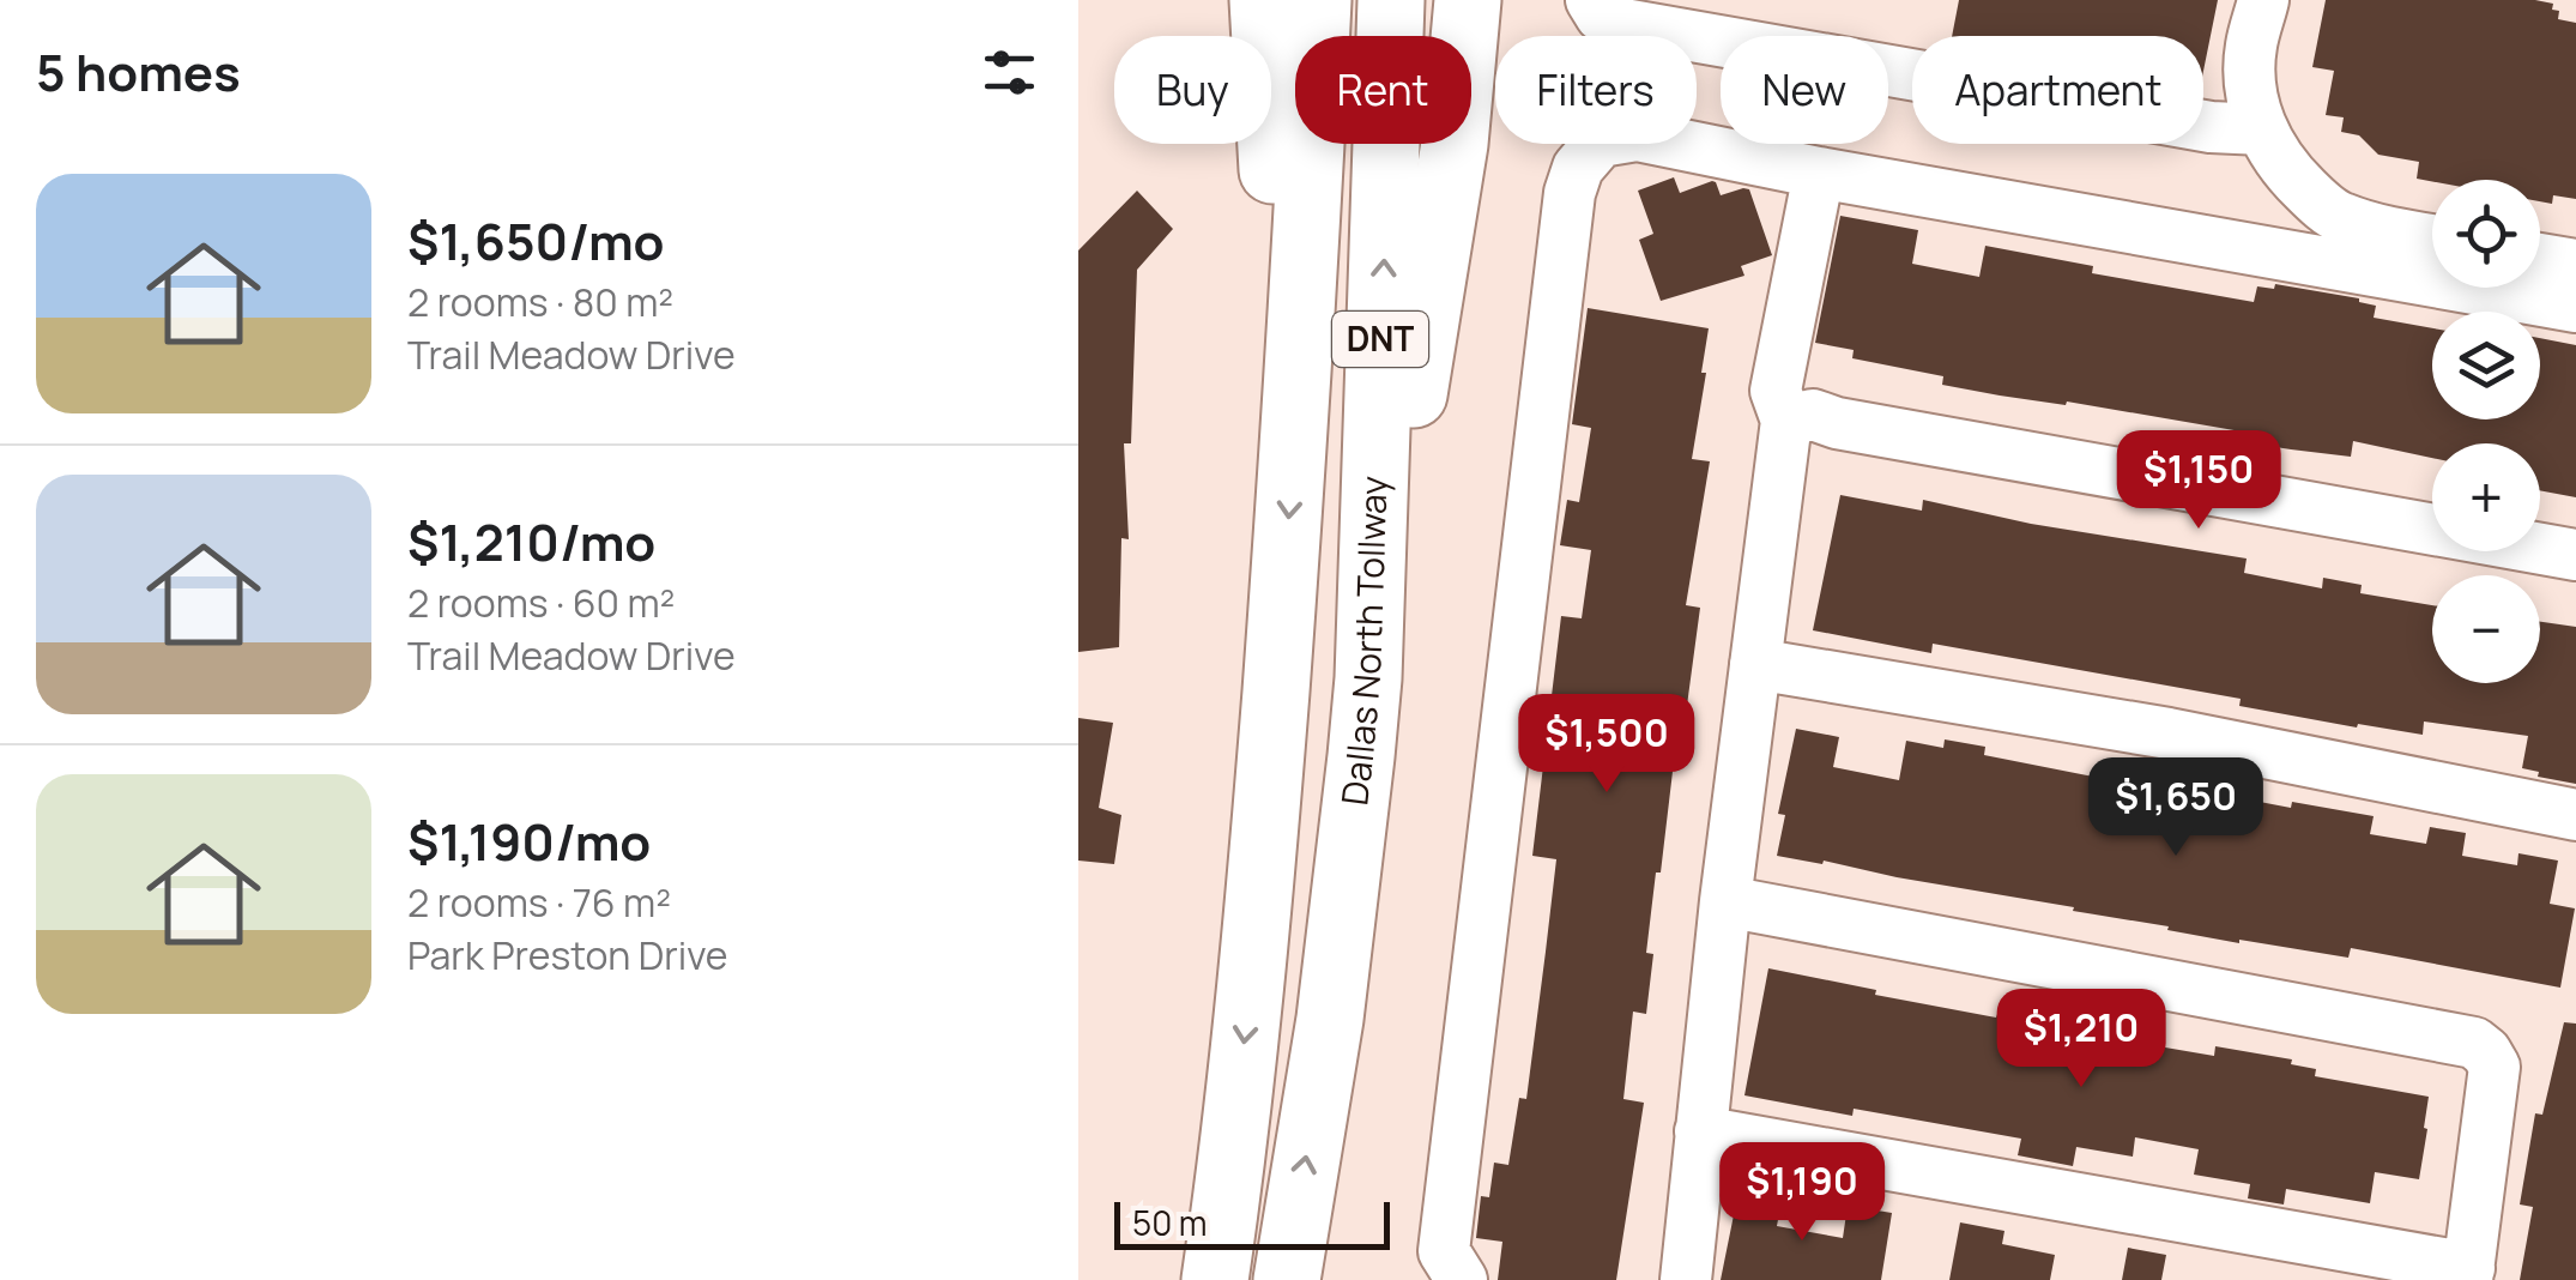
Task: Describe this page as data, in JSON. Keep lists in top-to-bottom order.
{
  "streets": {
    "highway": ["DNT", "Dallas North Tollway"]
  },
  "scale_bar": "50 m",
  "page": {
    "heading": "5 homes",
    "chip": [
      "Buy",
      "Rent",
      "Filters",
      "New",
      "Apartment"
    ],
    "list": [
      {
        "name": "$1,650/mo",
        "note": "2 rooms · 80 m² · Trail Meadow Drive"
      },
      {
        "name": "$1,210/mo",
        "note": "2 rooms · 60 m² · Trail Meadow Drive"
      },
      {
        "name": "$1,190/mo",
        "note": "2 rooms · 76 m² · Park Preston Drive"
      }
    ],
    "map_buttons": ["+", "−"],
    "price": [
      "$1,150",
      "$1,500",
      "$1,650",
      "$1,210",
      "$1,190"
    ],
    "scale": "50 m"
  }
}
